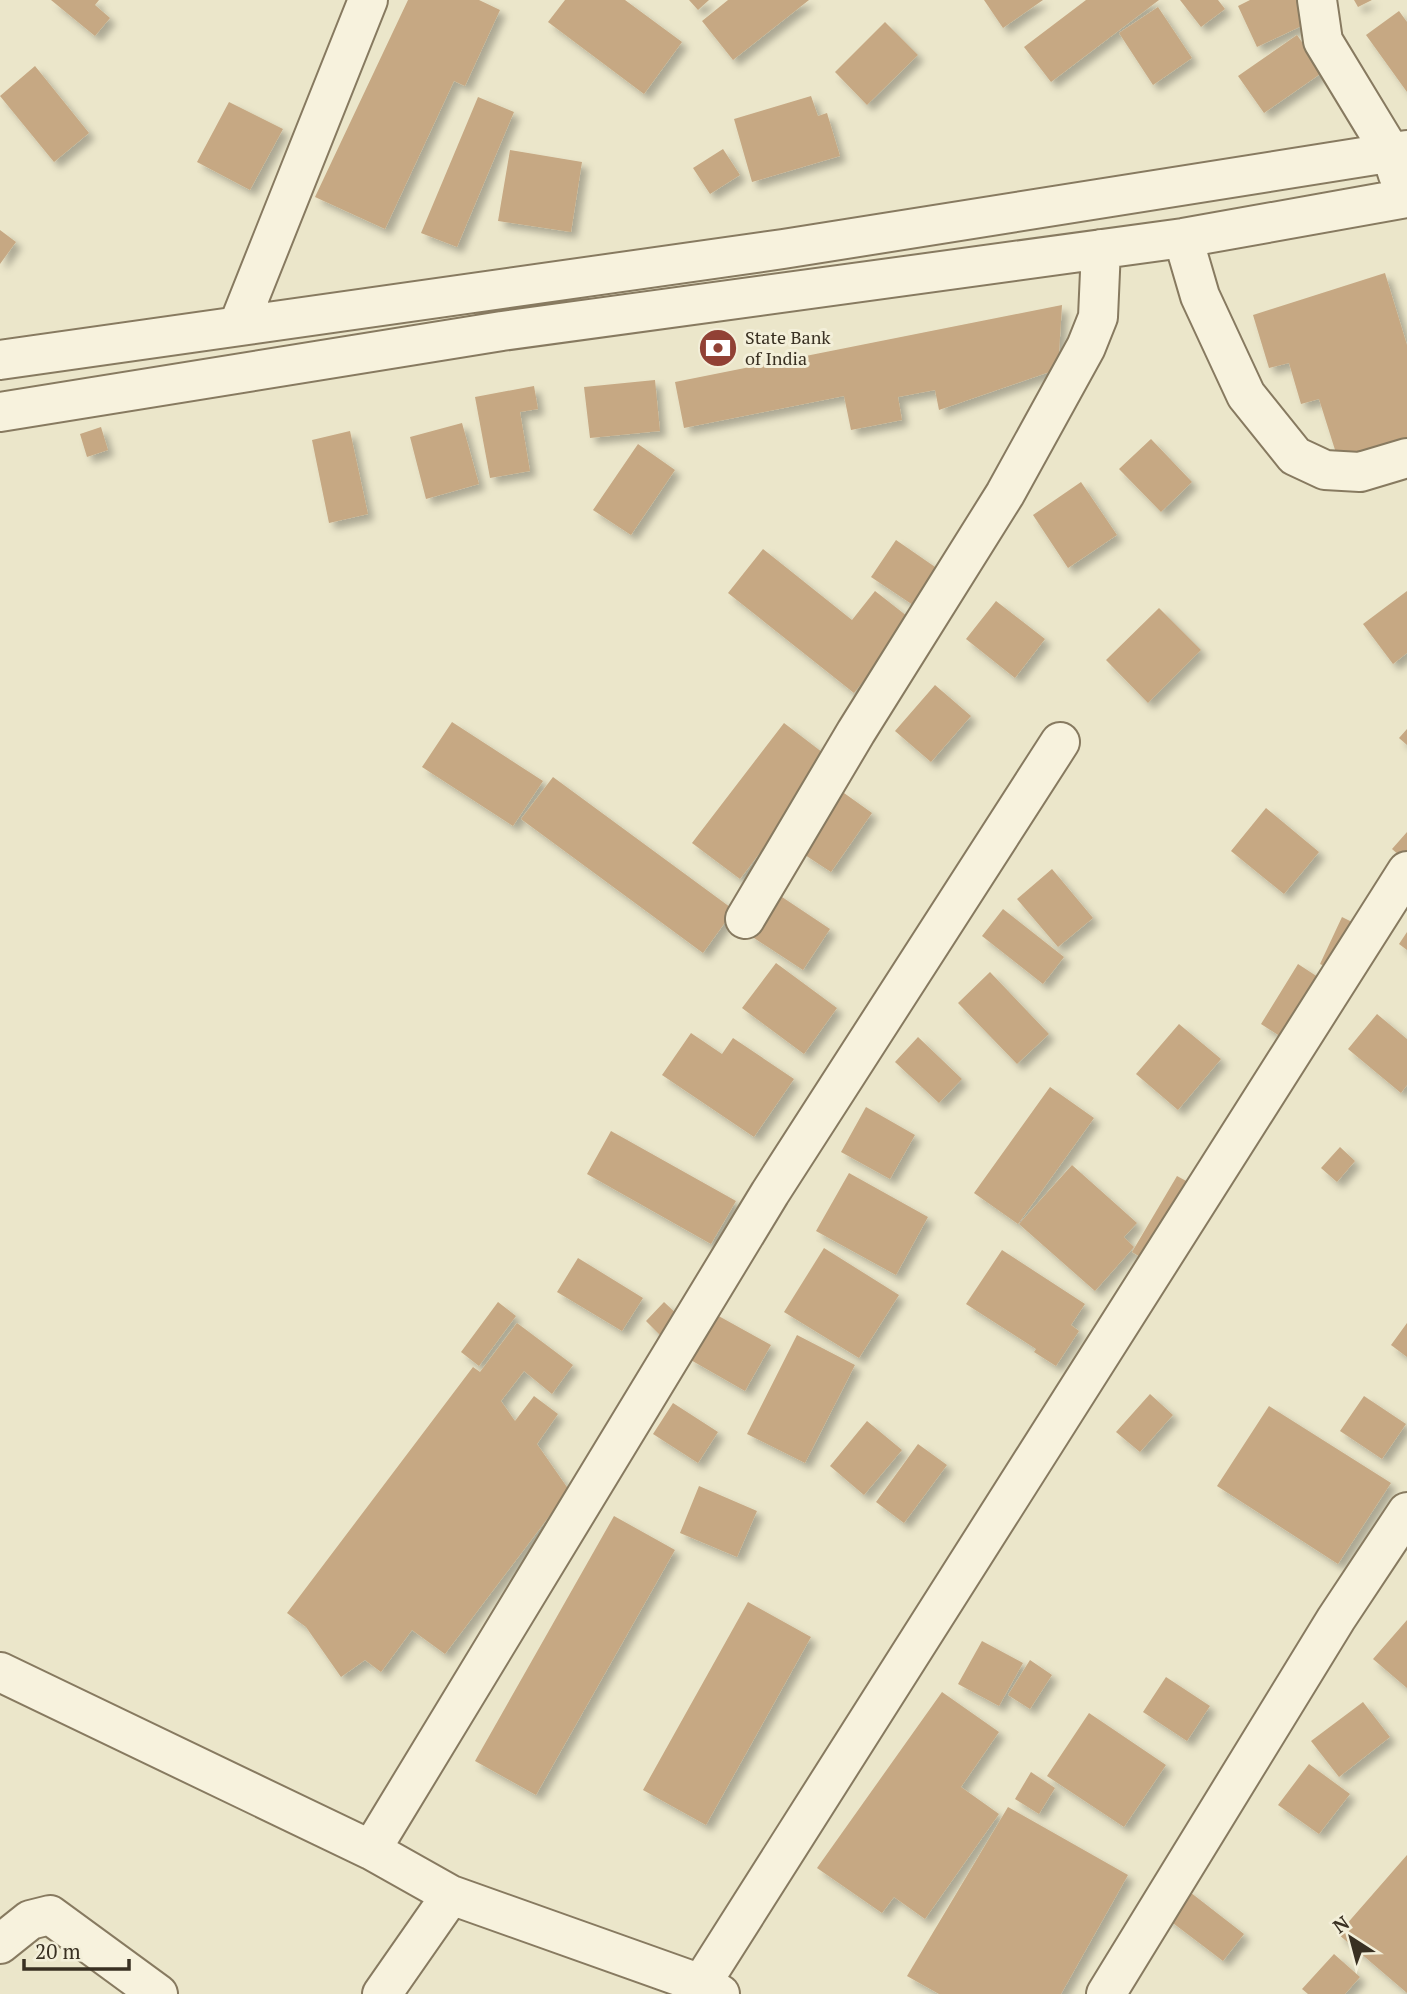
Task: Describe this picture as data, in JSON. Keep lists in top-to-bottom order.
{
  "places": {
    "bank": ["State Bank of India"]
  },
  "scale_bar": "20 m",
  "north": "top left"
}
